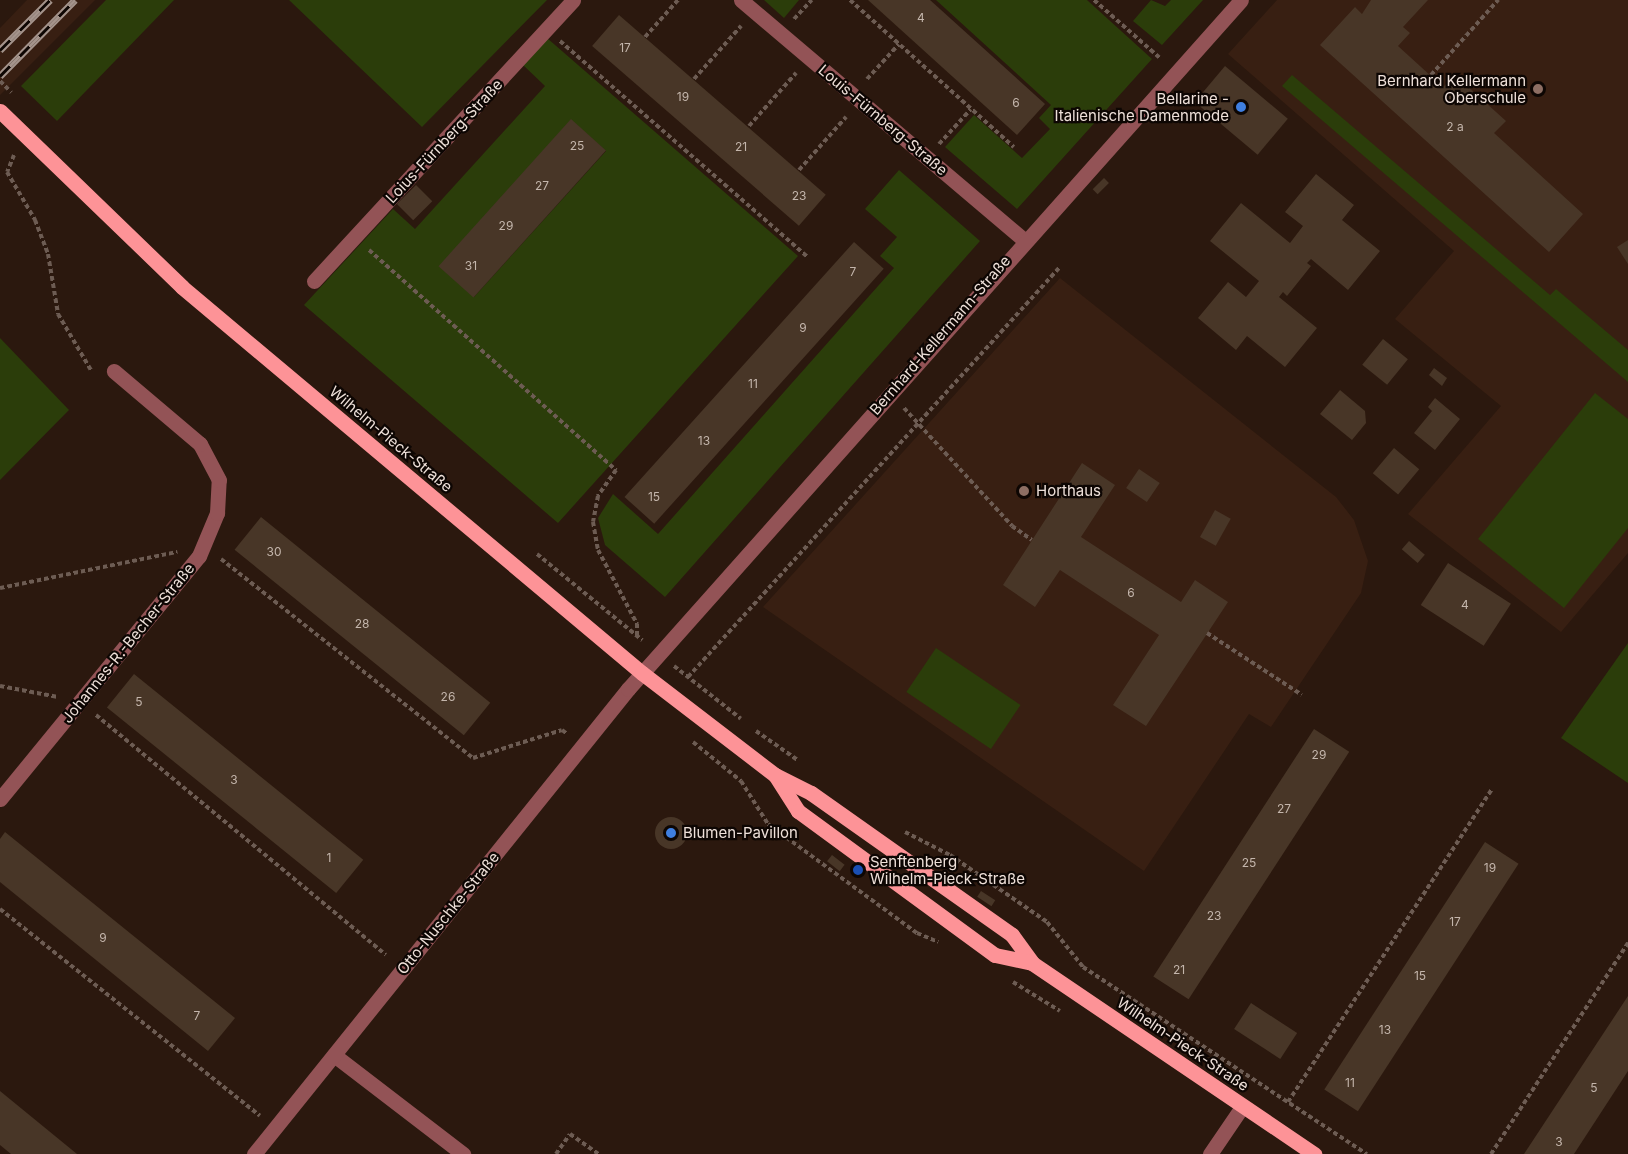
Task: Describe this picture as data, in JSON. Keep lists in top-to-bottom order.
{
  "streets": {
    "main road": ["Wilhelm-Pieck-Straße"],
    "street": [
      "Louis-Fürnberg-Straße",
      "Loius-Fürnberg-Straße",
      "Bernhard-Kellermann-Straße",
      "Johannes-R.-Becher-Straße",
      "Otto-Nuschke-Straße"
    ]
  },
  "crossings": [
    ["Louis-Fürnberg-Straße", "Bernhard-Kellermann-Straße"],
    ["Bernhard-Kellermann-Straße", "Wilhelm-Pieck-Straße"],
    ["Bernhard-Kellermann-Straße", "Otto-Nuschke-Straße"],
    ["Wilhelm-Pieck-Straße", "Otto-Nuschke-Straße"]
  ],
  "places": [
    "Bernhard Kellermann Oberschule",
    "Bellarine - Italienische Damenmode",
    "Horthaus",
    "Blumen-Pavillon",
    "Senftenberg Wilhelm-Pieck-Straße"
  ],
  "house_numbers": [
    "4",
    "17",
    "19",
    "6",
    "2 a",
    "25",
    "21",
    "27",
    "23",
    "29",
    "31",
    "7",
    "9",
    "11",
    "13",
    "15",
    "30",
    "6",
    "4",
    "28",
    "26",
    "5",
    "29",
    "3",
    "27",
    "1",
    "25",
    "19",
    "23",
    "17",
    "9",
    "21",
    "15",
    "7",
    "13",
    "11",
    "5",
    "3"
  ]
}
